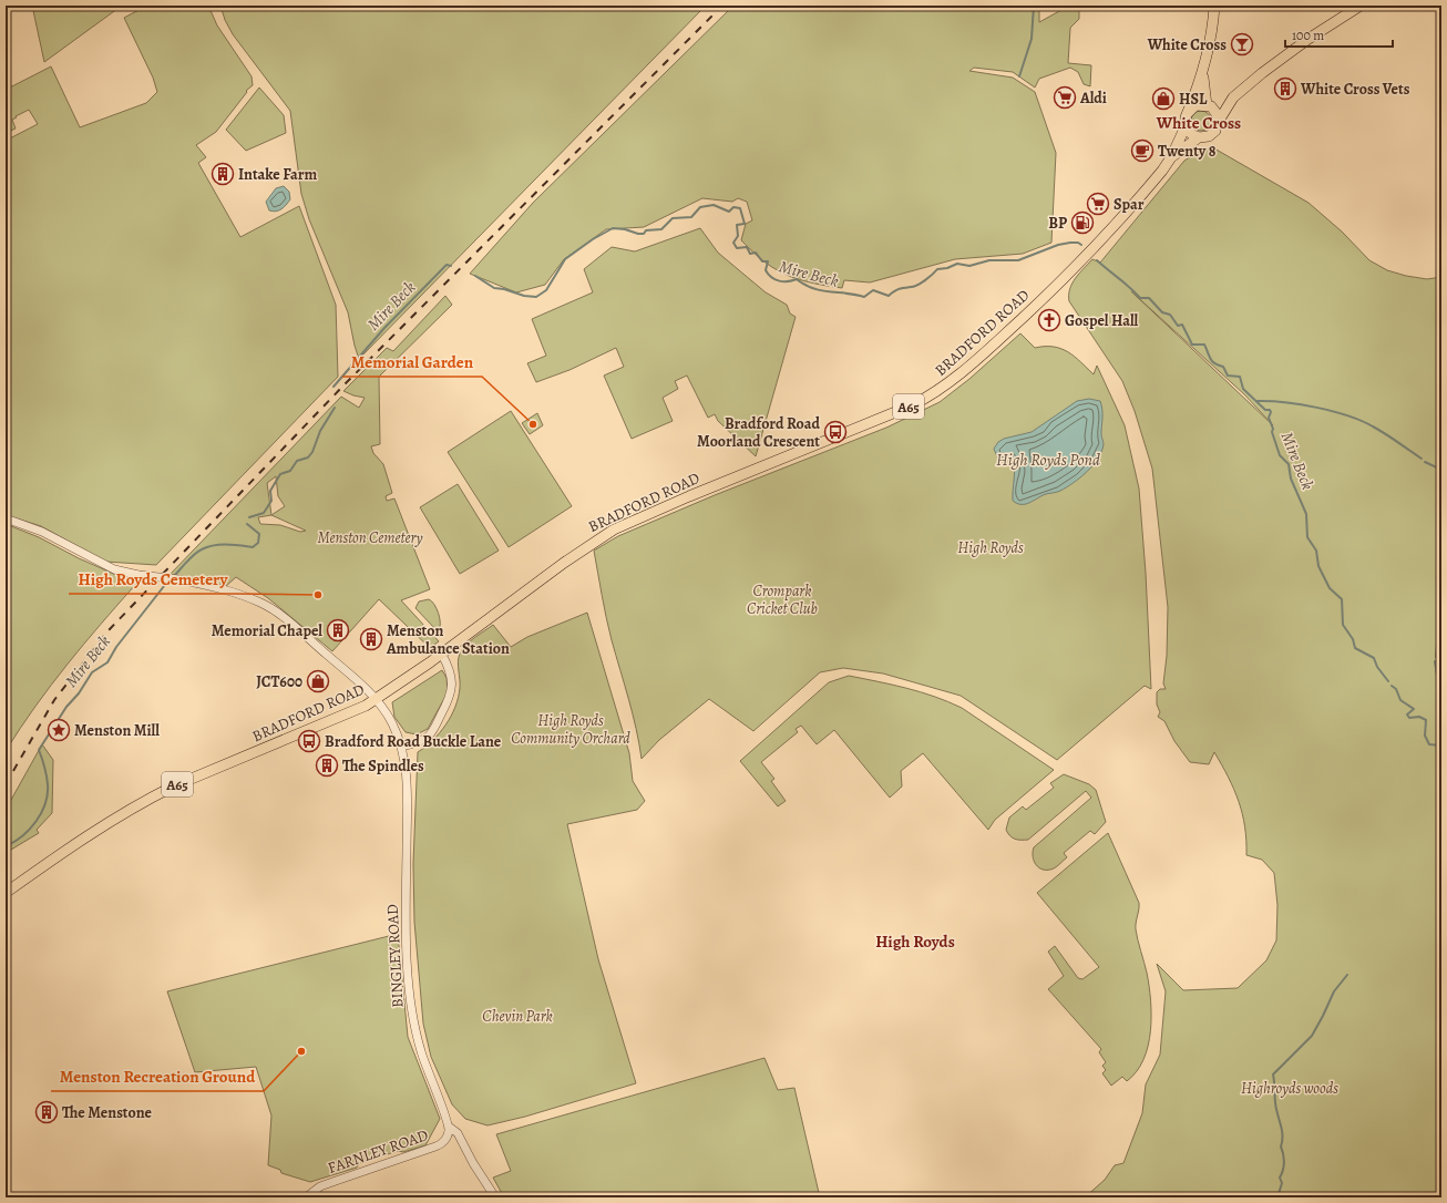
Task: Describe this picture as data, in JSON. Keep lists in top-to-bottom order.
{
  "streets": {
    "main road": ["BRADFORD ROAD", "A65"],
    "street": ["BINGLEY ROAD", "FARNLEY ROAD"]
  },
  "crossings": [
    ["BRADFORD ROAD", "A65"],
    ["BRADFORD ROAD", "BINGLEY ROAD"],
    ["BINGLEY ROAD", "FARNLEY ROAD"]
  ],
  "districts": ["White Cross", "High Royds"],
  "water": ["Mire Beck", "High Royds Pond"],
  "parks": [
    "Menston Cemetery",
    "High Royds",
    "Crompark Cricket Club",
    "High Royds Community Orchard",
    "Chevin Park",
    "Highroyds woods"
  ],
  "places": {
    "bar": ["White Cross"],
    "building": [
      "White Cross Vets",
      "Intake Farm",
      "Memorial Chapel",
      "Menston Ambulance Station",
      "The Spindles",
      "The Menstone"
    ],
    "supermarket": ["Aldi", "Spar"],
    "shop": ["HSL", "JCT600"],
    "cafe": ["Twenty 8"],
    "fuel station": ["BP"],
    "church": ["Gospel Hall"],
    "other": ["Memorial Garden", "High Royds Cemetery", "Menston Recreation Ground"],
    "bus stop": ["Bradford Road Moorland Crescent", "Bradford Road Buckle Lane"],
    "place": ["Menston Mill"]
  },
  "scale_bar": "100 m"
}
